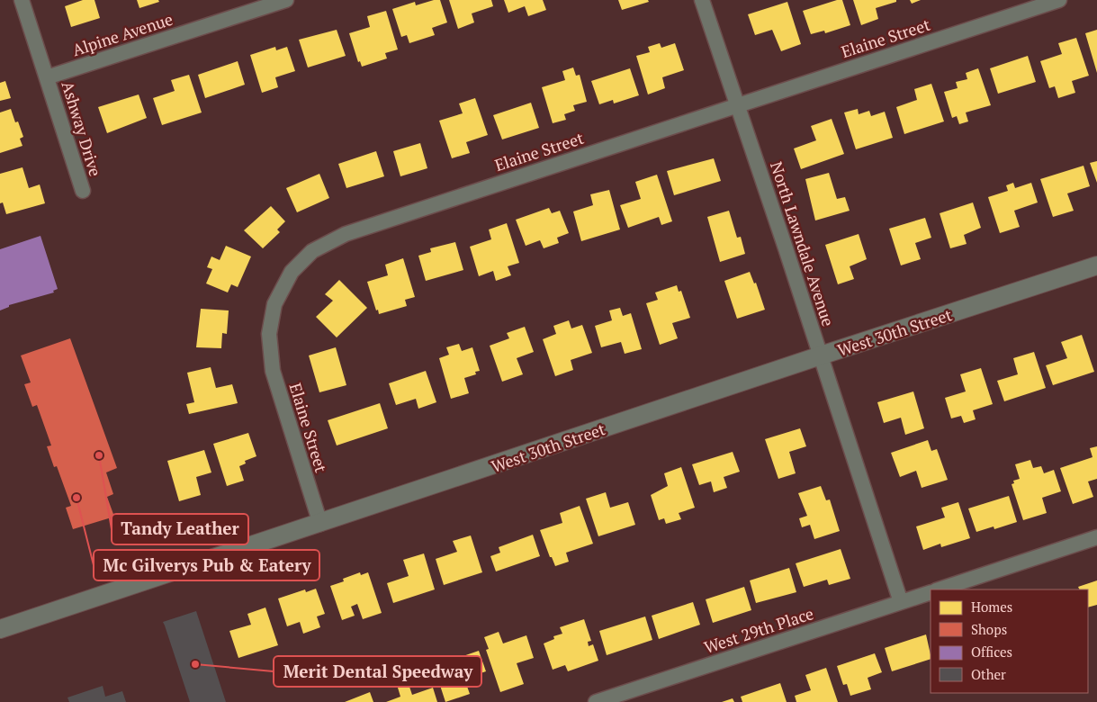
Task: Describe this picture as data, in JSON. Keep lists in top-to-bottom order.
{
  "streets": {
    "street": [
      "Alpine Avenue",
      "Elaine Street",
      "Ashway Drive",
      "North Lawndale Avenue",
      "West 30th Street",
      "West 29th Place"
    ]
  },
  "crossings": [
    ["Alpine Avenue", "Ashway Drive"],
    ["Elaine Street", "North Lawndale Avenue"],
    ["Elaine Street", "West 30th Street"],
    ["North Lawndale Avenue", "West 30th Street"],
    ["North Lawndale Avenue", "West 29th Place"]
  ],
  "places": ["Tandy Leather", "Mc Gilverys Pub & Eatery", "Merit Dental Speedway"],
  "legend": [
    "Homes",
    "Shops",
    "Offices",
    "Other"
  ]
}
